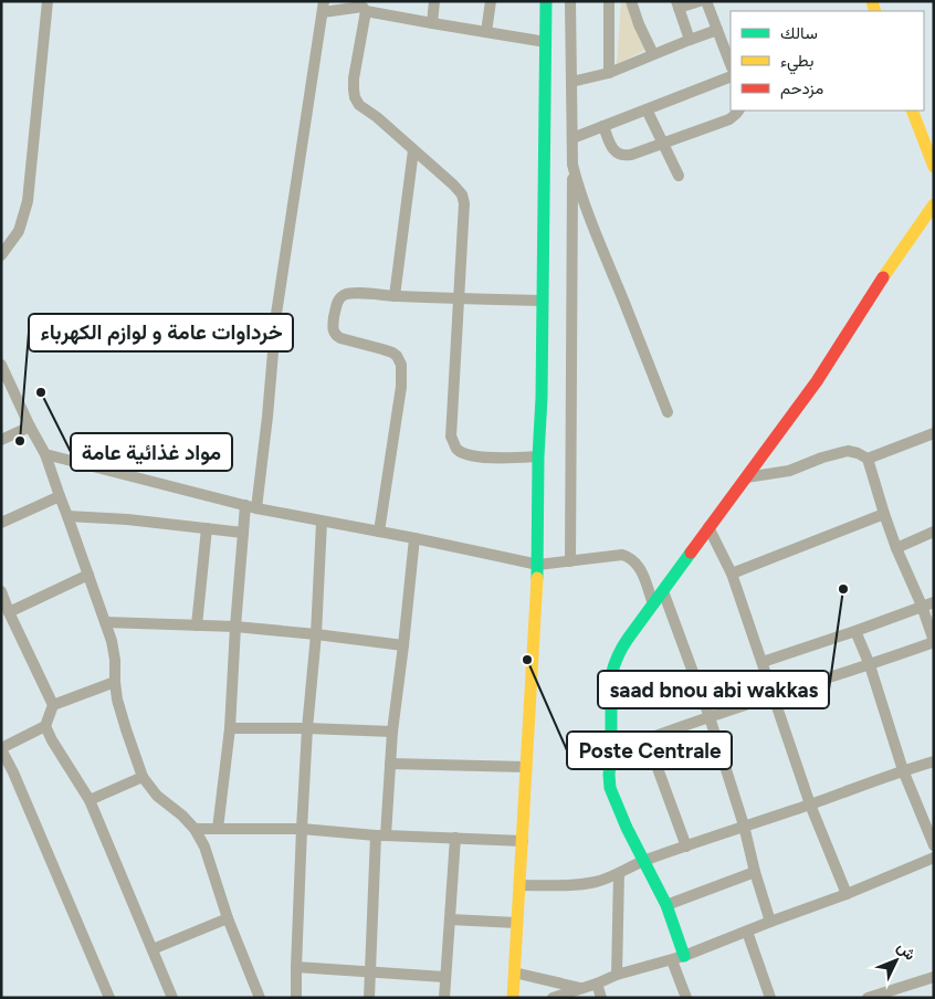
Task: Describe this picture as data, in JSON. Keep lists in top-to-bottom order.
{
  "places": [
    "مواد غذائية عامة",
    "خرداوات عامة و لوازم الكهرباء",
    "saad bnou abi wakkas",
    "Poste Centrale"
  ],
  "legend": ["سالك", "بطيء", "مزدحم"],
  "north": "top right"
}
